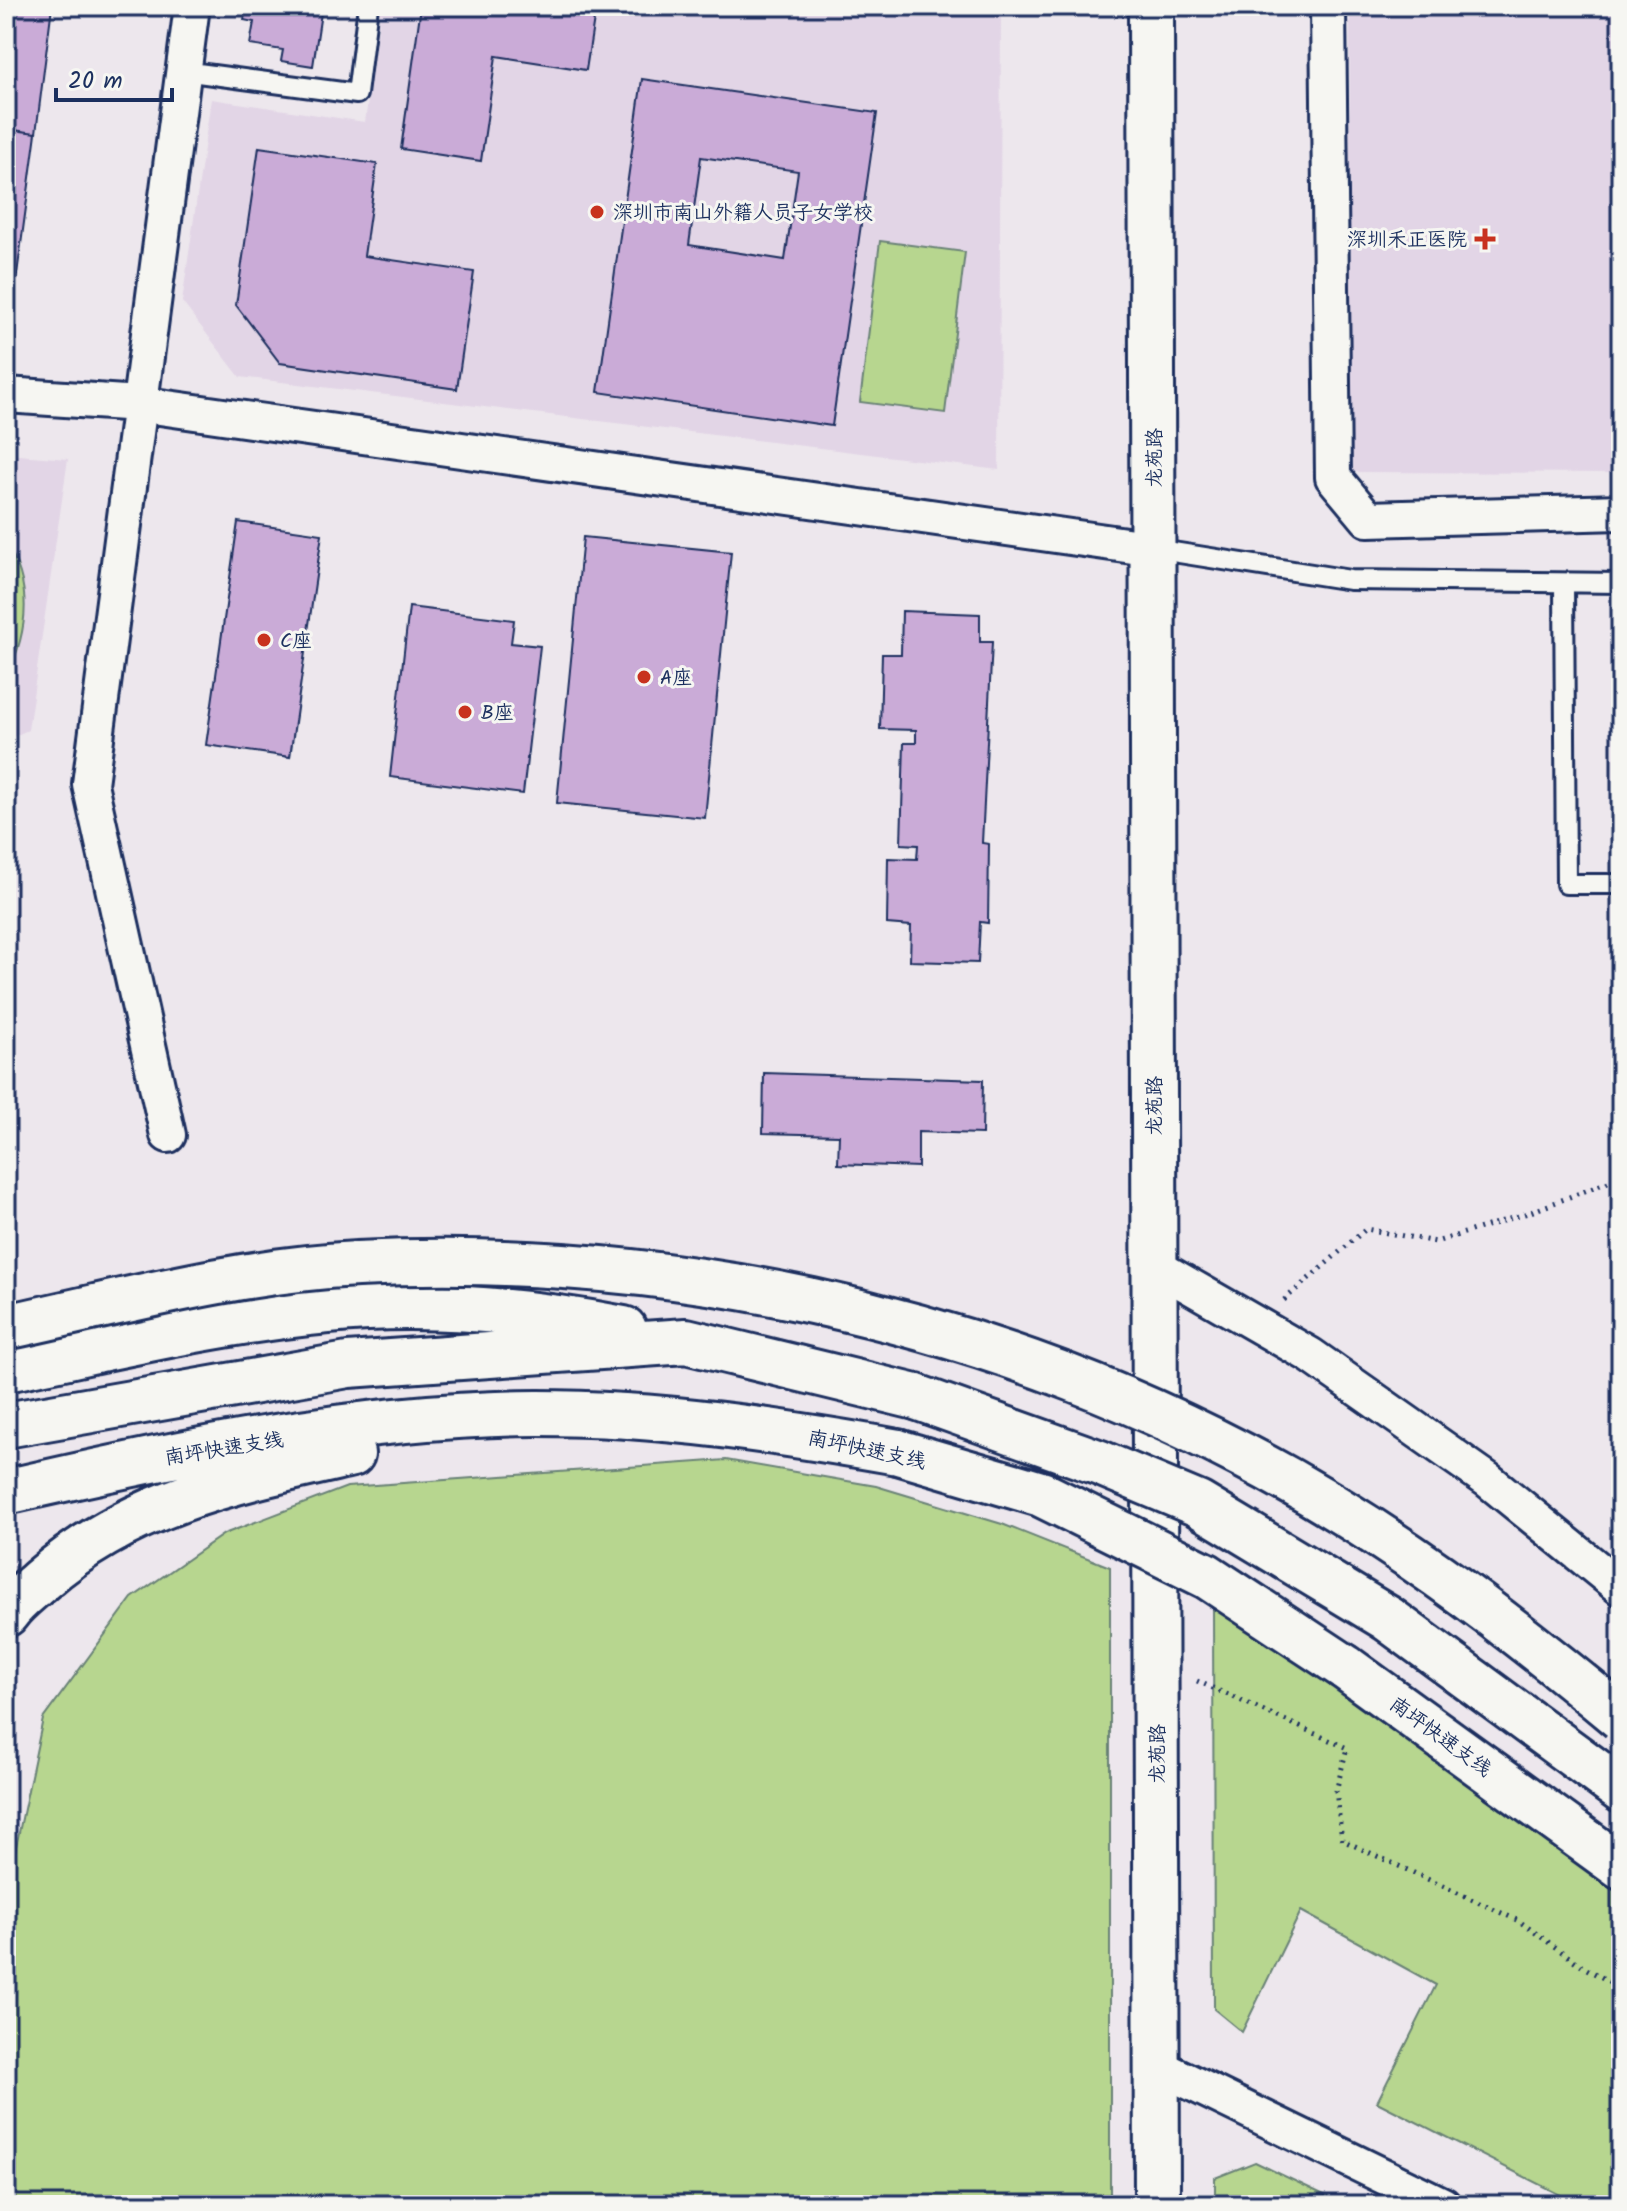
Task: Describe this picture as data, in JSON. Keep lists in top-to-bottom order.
{
  "streets": {
    "main road": ["龙苑路", "南坪快速支线"]
  },
  "places": {
    "other": [
      "深圳市南山外籍人员子女学校",
      "C座",
      "A座",
      "B座"
    ],
    "health": ["深圳禾正医院"]
  },
  "scale_bar": "20 m"
}
